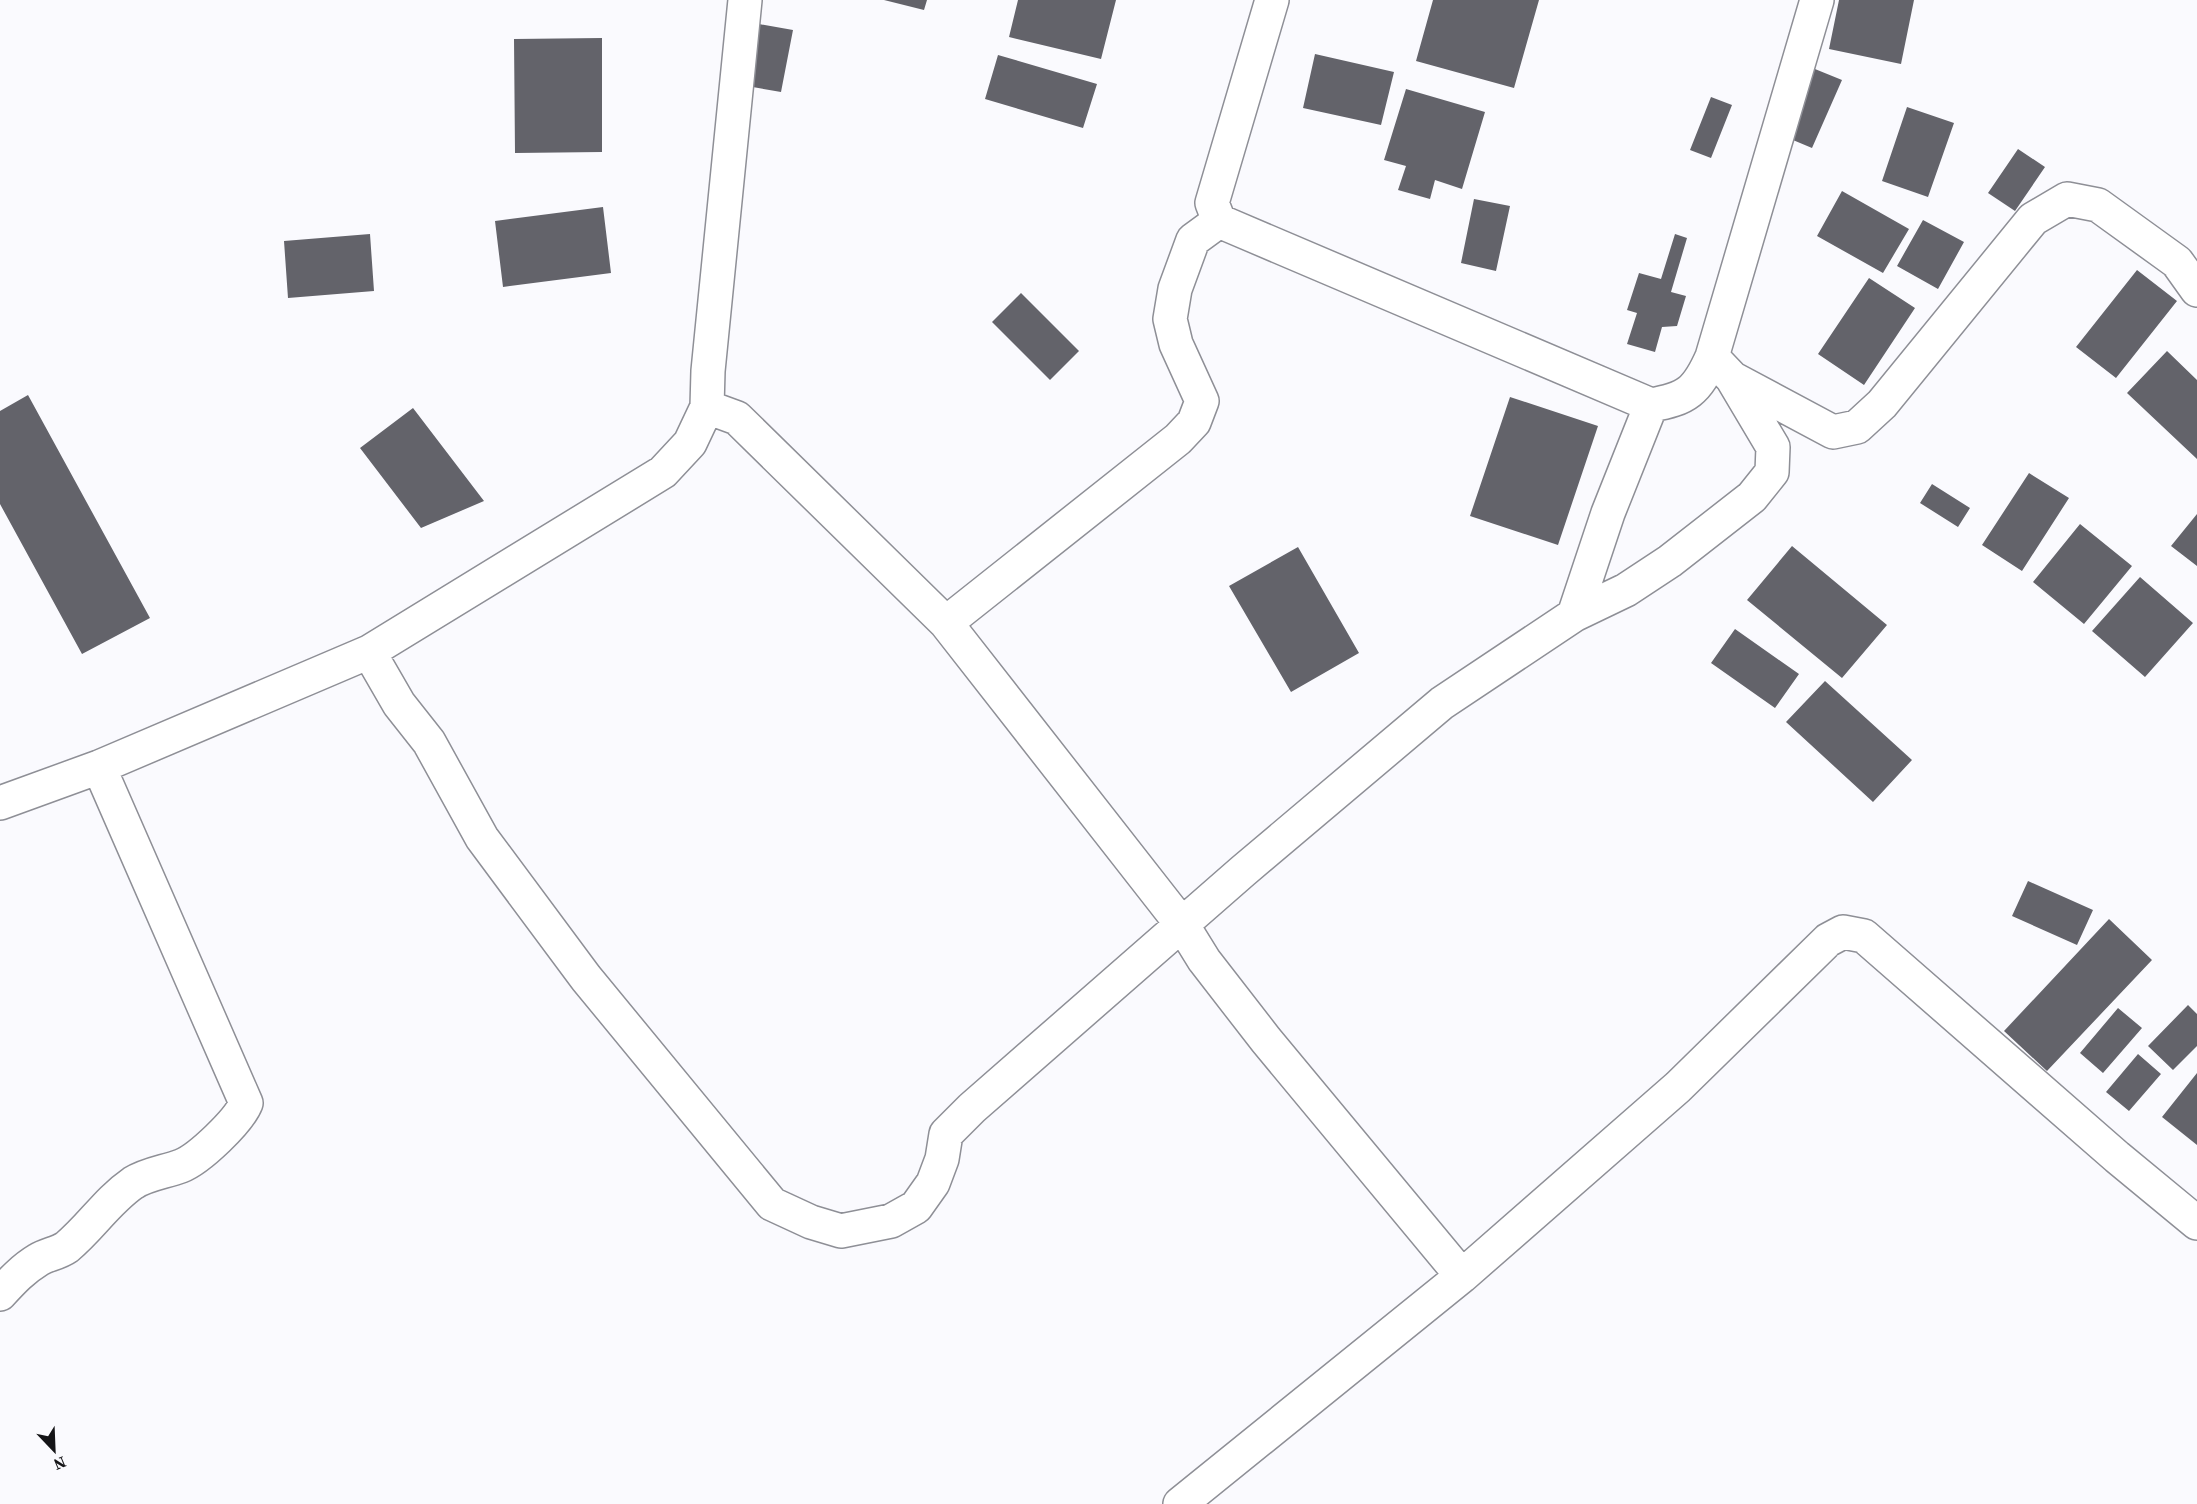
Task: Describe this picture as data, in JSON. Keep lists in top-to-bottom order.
{
  "north": "bottom right"
}
